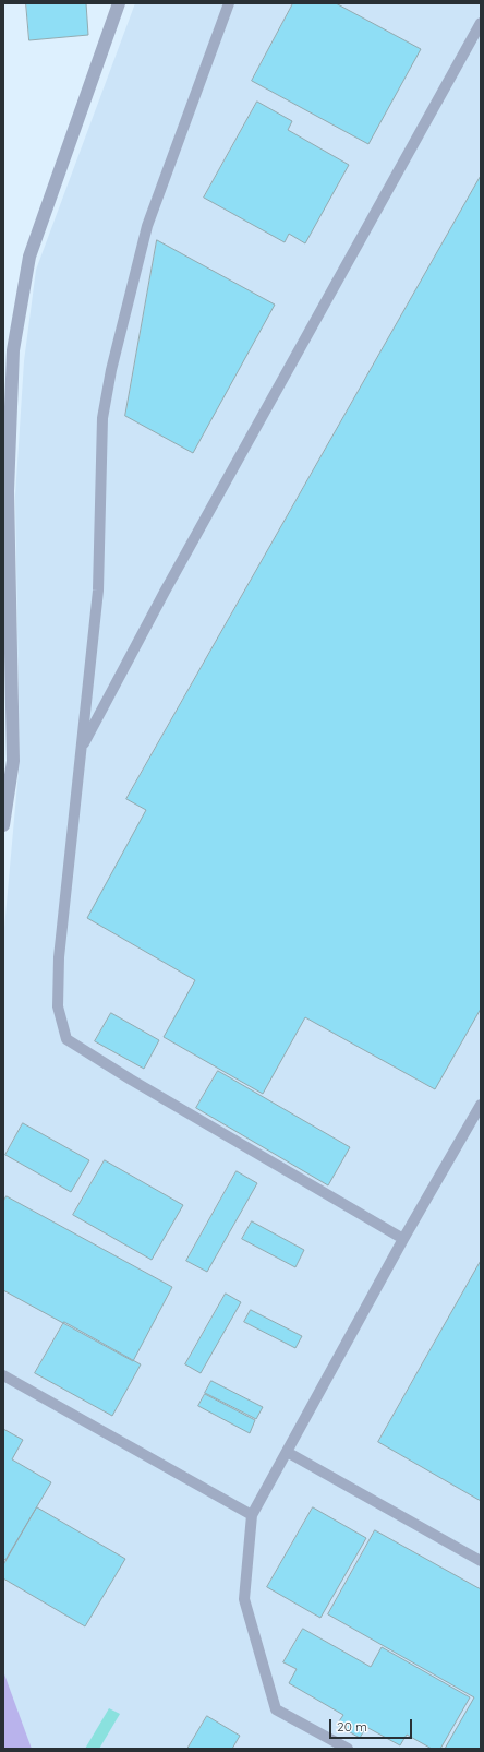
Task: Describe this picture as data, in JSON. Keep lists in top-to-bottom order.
{
  "scale_bar": "20 m"
}
